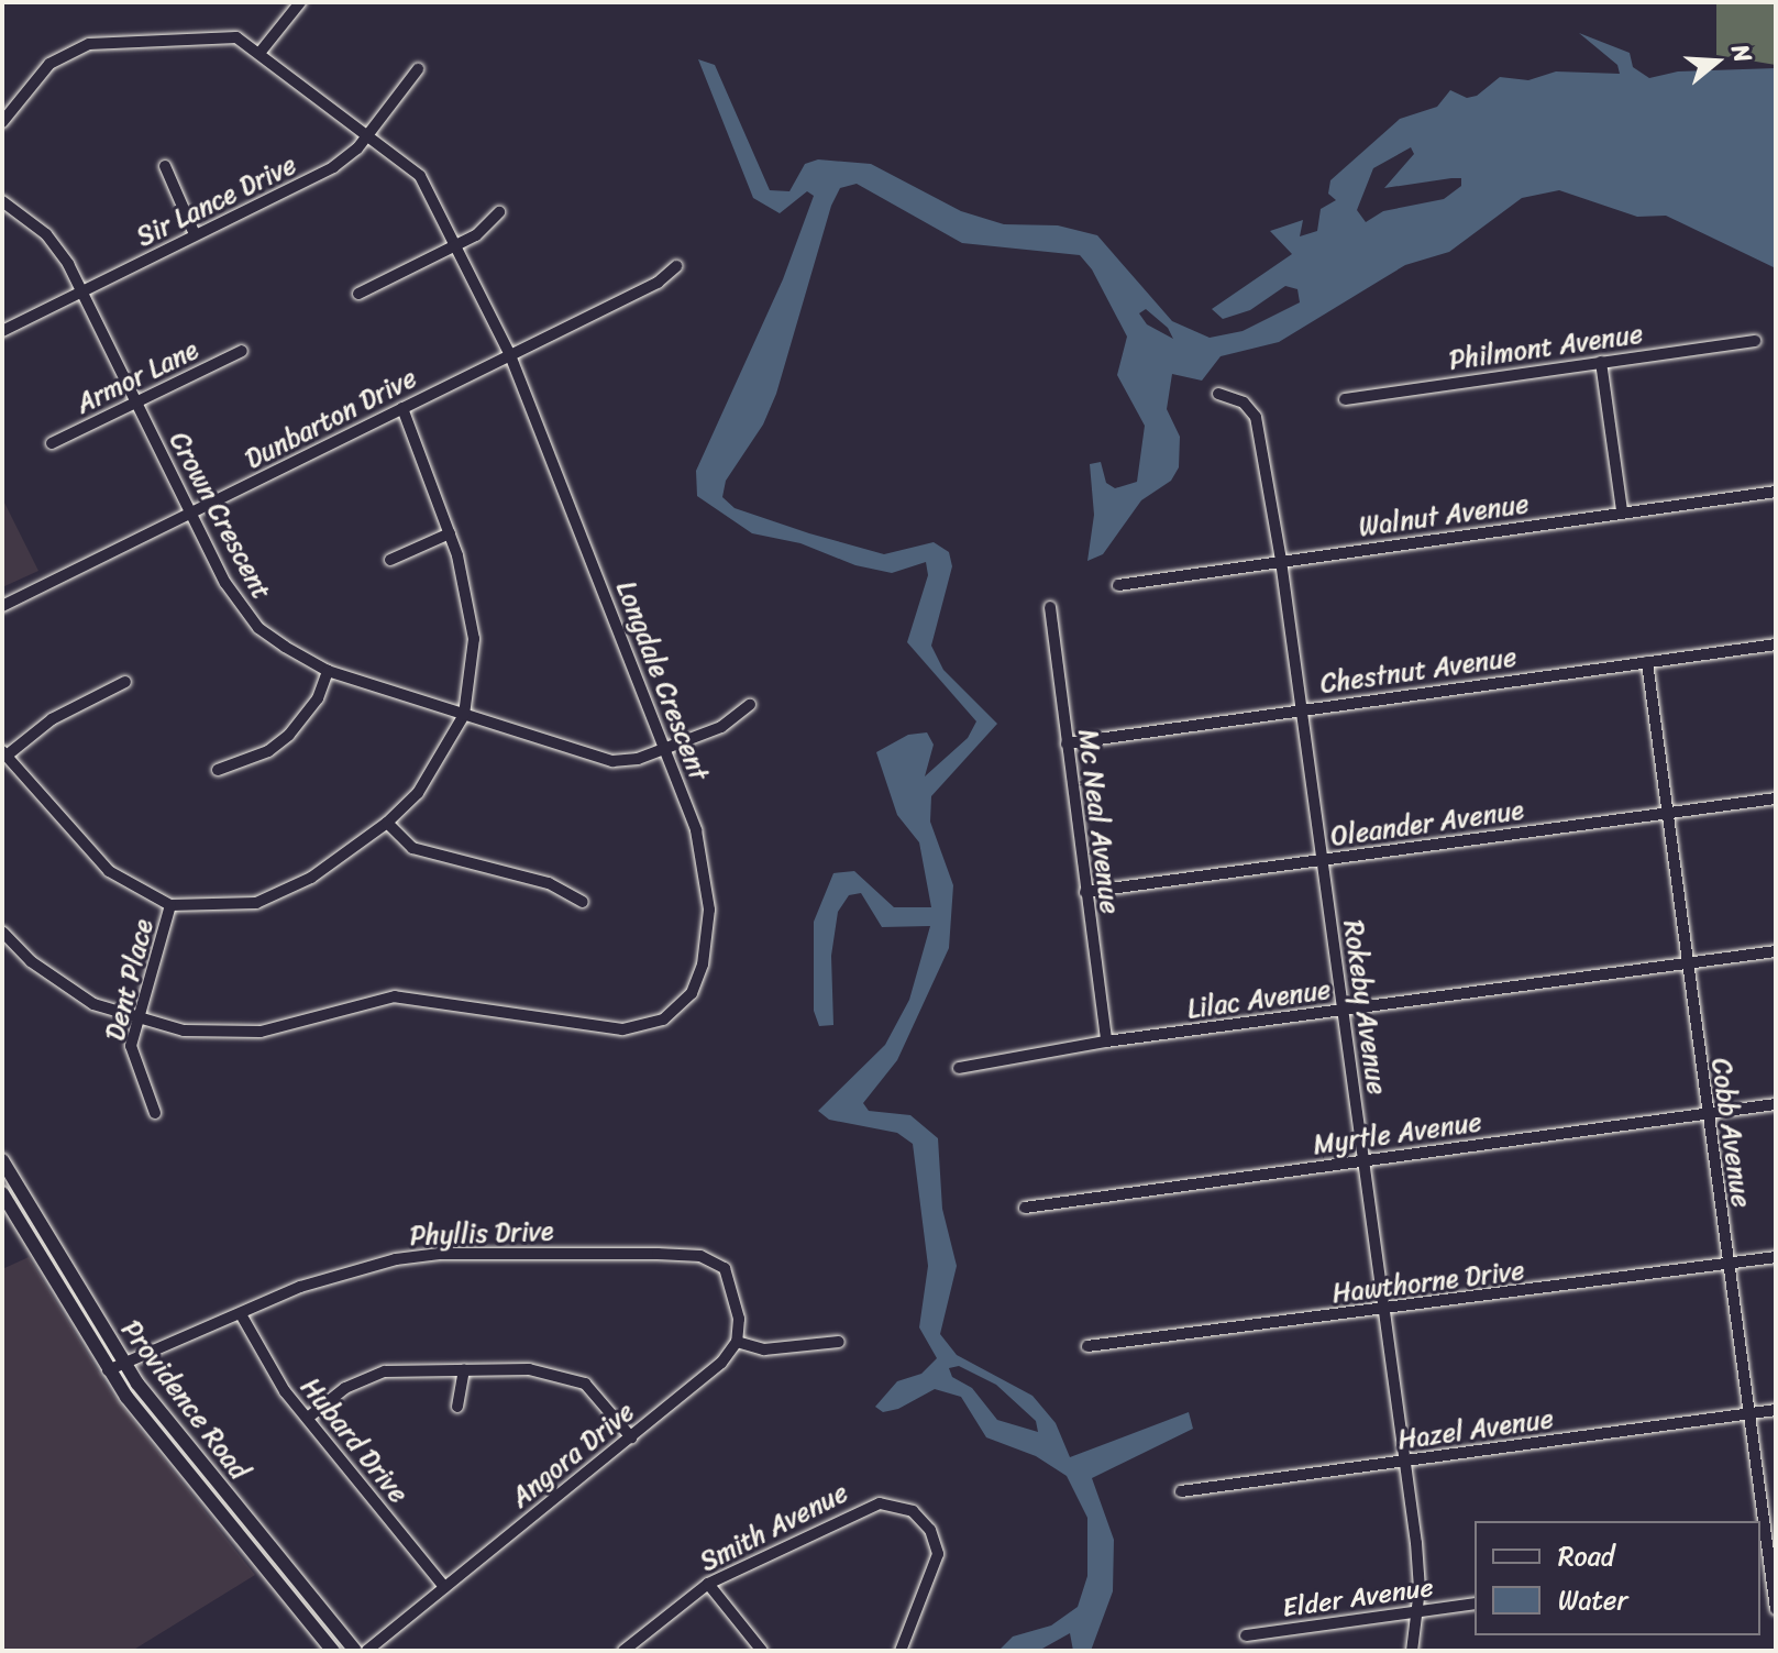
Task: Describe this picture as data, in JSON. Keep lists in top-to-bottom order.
{
  "streets": {
    "main road": ["Providence Road"],
    "street": [
      "Sir Lance Drive",
      "Philmont Avenue",
      "Armor Lane",
      "Dunbarton Drive",
      "Crown Crescent",
      "Walnut Avenue",
      "Chestnut Avenue",
      "Longdale Crescent",
      "Mc Neal Avenue",
      "Oleander Avenue",
      "Dent Place",
      "Lilac Avenue",
      "Rokeby Avenue",
      "Cobb Avenue",
      "Myrtle Avenue",
      "Phyllis Drive",
      "Hawthorne Drive",
      "Hazel Avenue",
      "Hubard Drive",
      "Angora Drive",
      "Smith Avenue",
      "Elder Avenue"
    ]
  },
  "crossings": [
    ["Sir Lance Drive", "Crown Crescent"],
    ["Sir Lance Drive", "Longdale Crescent"],
    ["Armor Lane", "Crown Crescent"],
    ["Dunbarton Drive", "Crown Crescent"],
    ["Dunbarton Drive", "Longdale Crescent"],
    ["Crown Crescent", "Longdale Crescent"],
    ["Walnut Avenue", "Rokeby Avenue"],
    ["Chestnut Avenue", "Mc Neal Avenue"],
    ["Chestnut Avenue", "Rokeby Avenue"],
    ["Chestnut Avenue", "Cobb Avenue"],
    ["Longdale Crescent", "Dent Place"],
    ["Mc Neal Avenue", "Oleander Avenue"],
    ["Mc Neal Avenue", "Lilac Avenue"],
    ["Oleander Avenue", "Rokeby Avenue"],
    ["Oleander Avenue", "Cobb Avenue"],
    ["Lilac Avenue", "Rokeby Avenue"],
    ["Lilac Avenue", "Cobb Avenue"],
    ["Rokeby Avenue", "Myrtle Avenue"],
    ["Rokeby Avenue", "Hawthorne Drive"],
    ["Rokeby Avenue", "Hazel Avenue"],
    ["Rokeby Avenue", "Elder Avenue"],
    ["Cobb Avenue", "Myrtle Avenue"],
    ["Cobb Avenue", "Hawthorne Drive"],
    ["Cobb Avenue", "Hazel Avenue"],
    ["Phyllis Drive", "Providence Road"],
    ["Phyllis Drive", "Hubard Drive"],
    ["Phyllis Drive", "Angora Drive"],
    ["Hubard Drive", "Angora Drive"]
  ],
  "legend": ["Road", "Water"],
  "north": "right"
}
